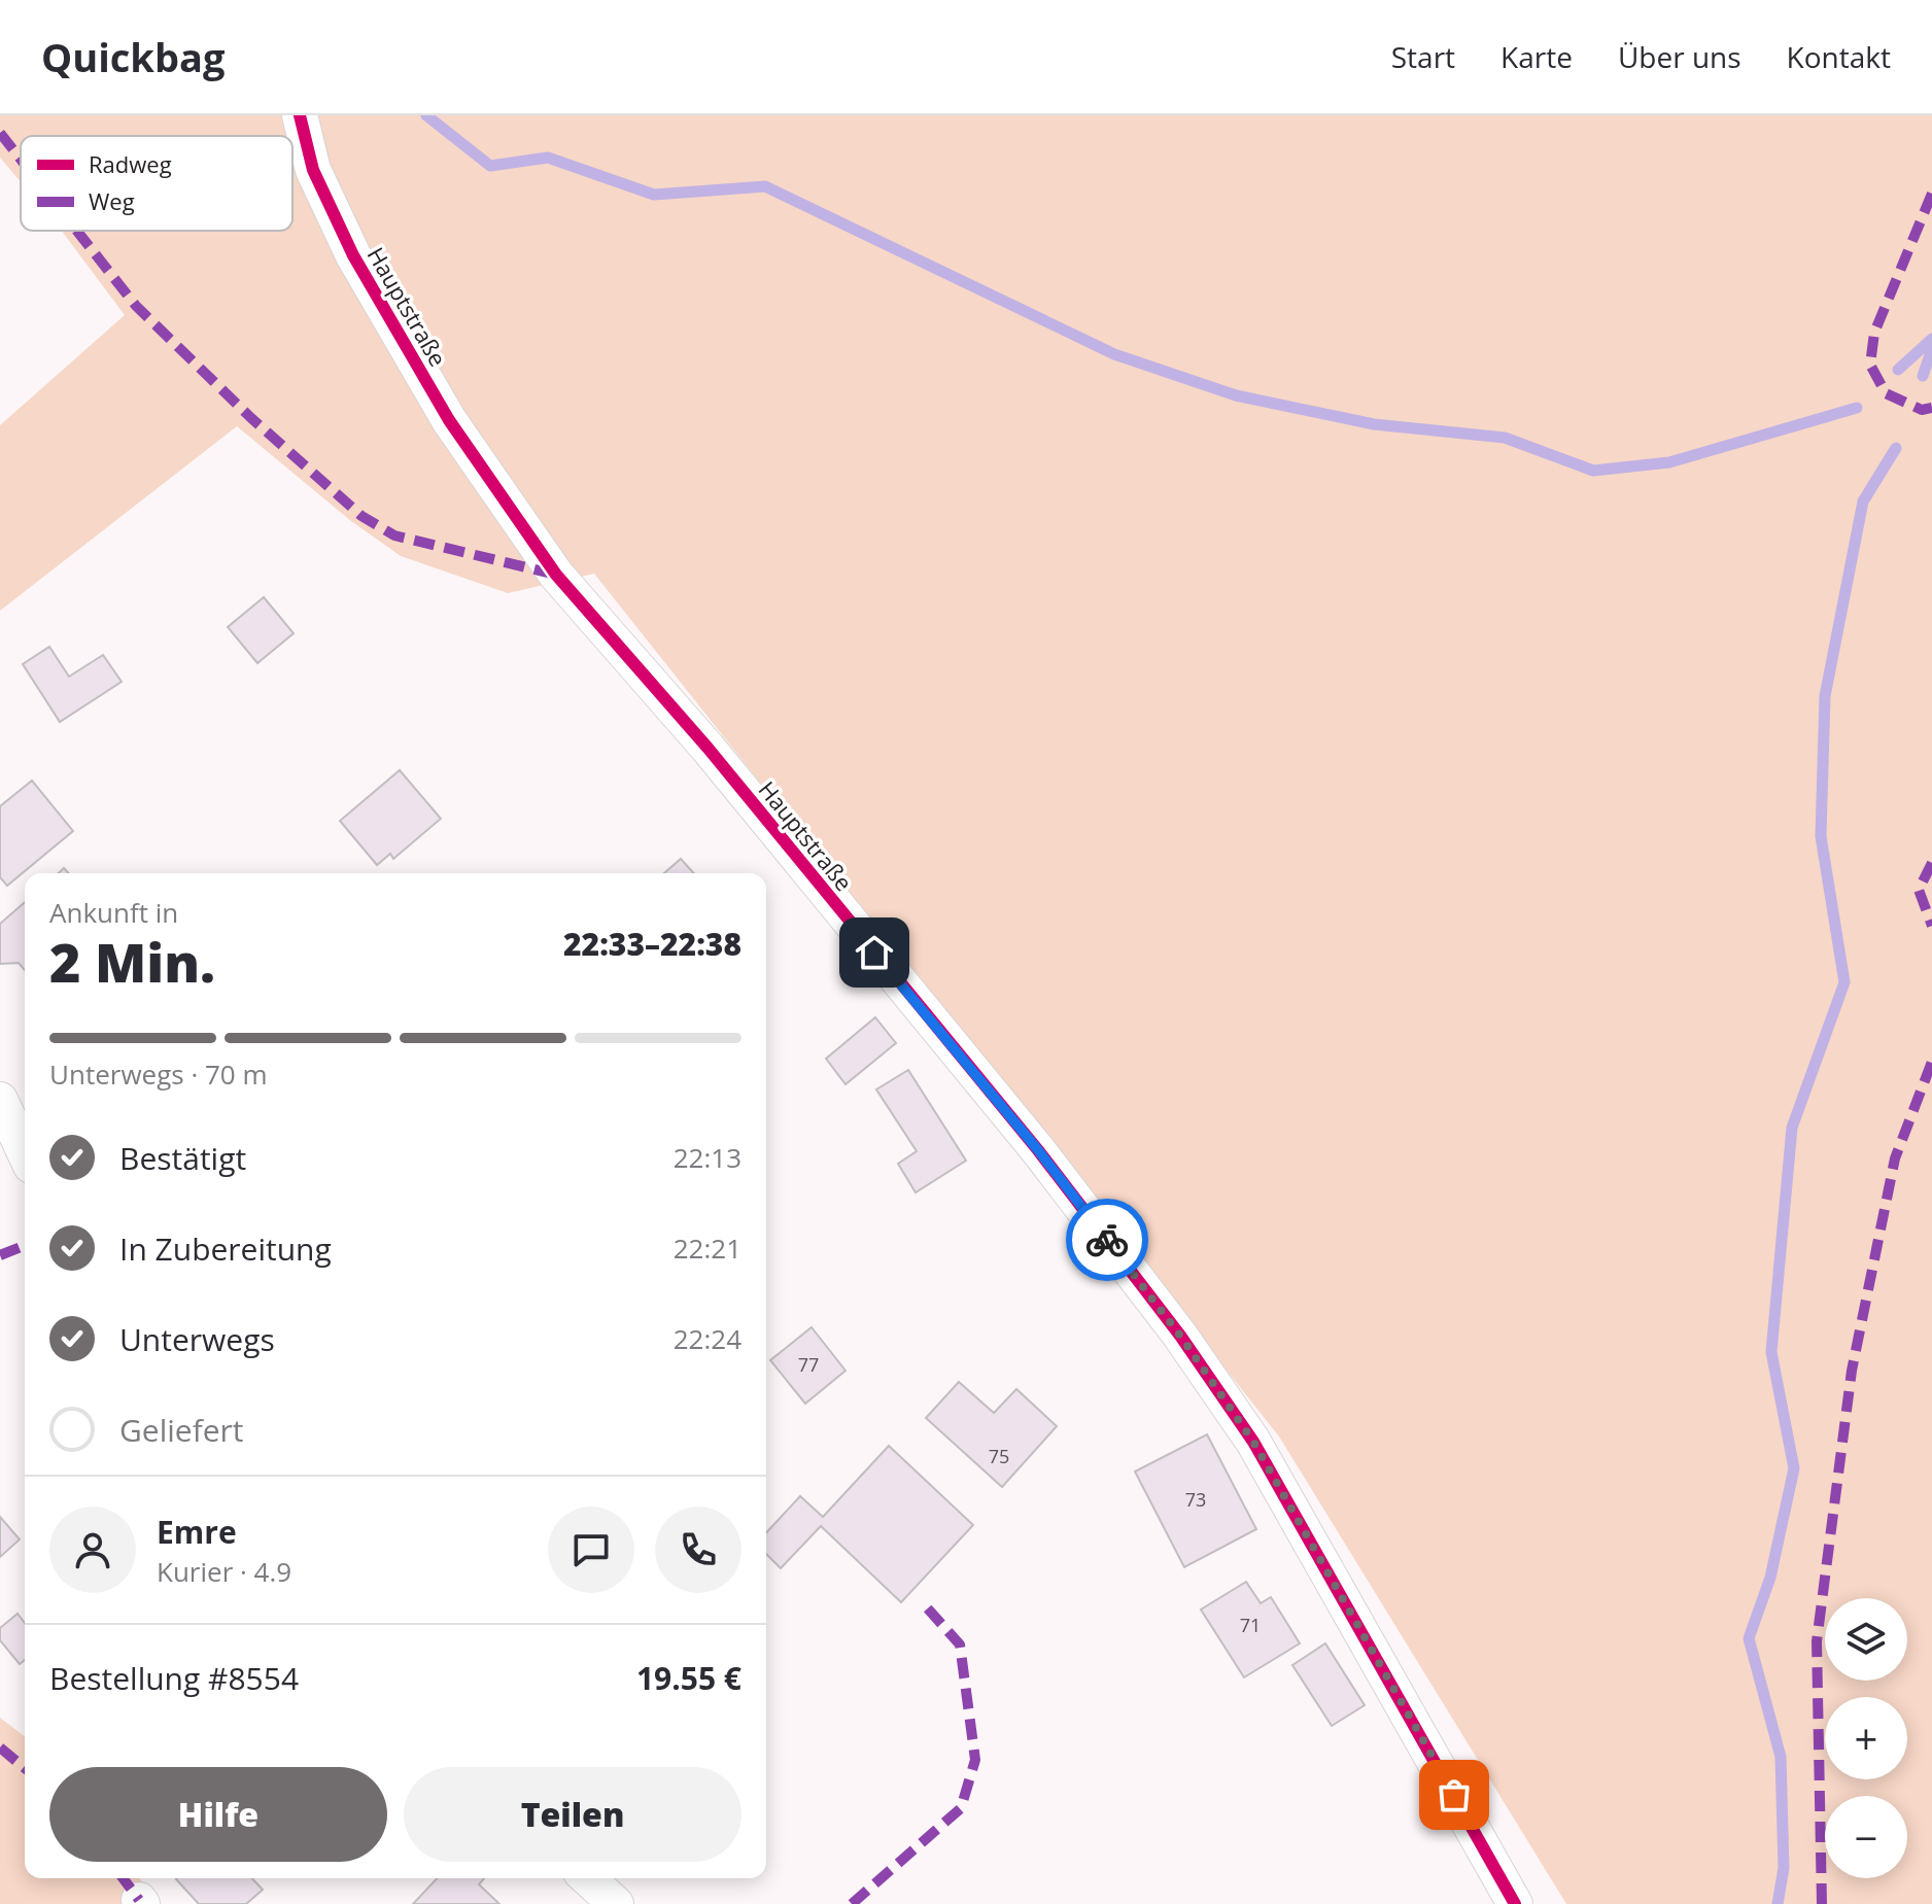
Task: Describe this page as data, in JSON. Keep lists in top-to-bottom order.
{
  "streets": {
    "street": ["Hauptstraße"]
  },
  "house_numbers": [
    "77",
    "75",
    "73",
    "71"
  ],
  "legend": ["Radweg", "Weg"],
  "page": {
    "header": "Quickbag",
    "nav": [
      "Start",
      "Karte",
      "Über uns",
      "Kontakt"
    ],
    "heading": ["2 Min.", "Ankunft in", "22:33–22:38"],
    "panel": [
      "Emre",
      "Kurier · 4.9",
      "Bestellung #8554",
      "19.55 €"
    ],
    "bar": "Unterwegs · 70 m",
    "list": [
      ["Bestätigt", "22:13"],
      ["In Zubereitung", "22:21"],
      ["Unterwegs", "22:24"],
      "Geliefert"
    ],
    "map_buttons": ["+", "−"],
    "buttons": ["Hilfe", "Teilen"]
  }
}
